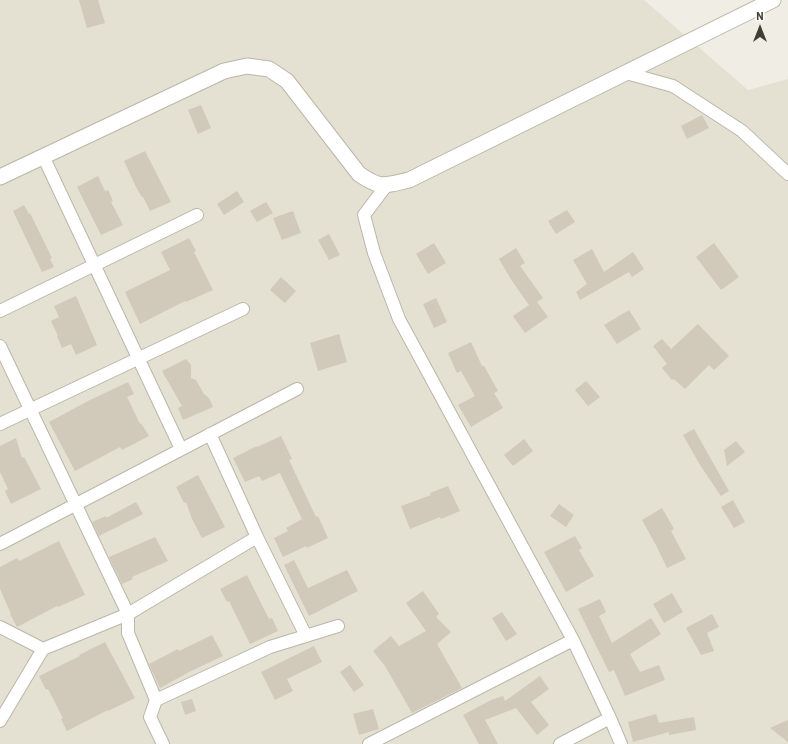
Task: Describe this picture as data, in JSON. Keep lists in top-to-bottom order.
{
  "north": "top"
}
